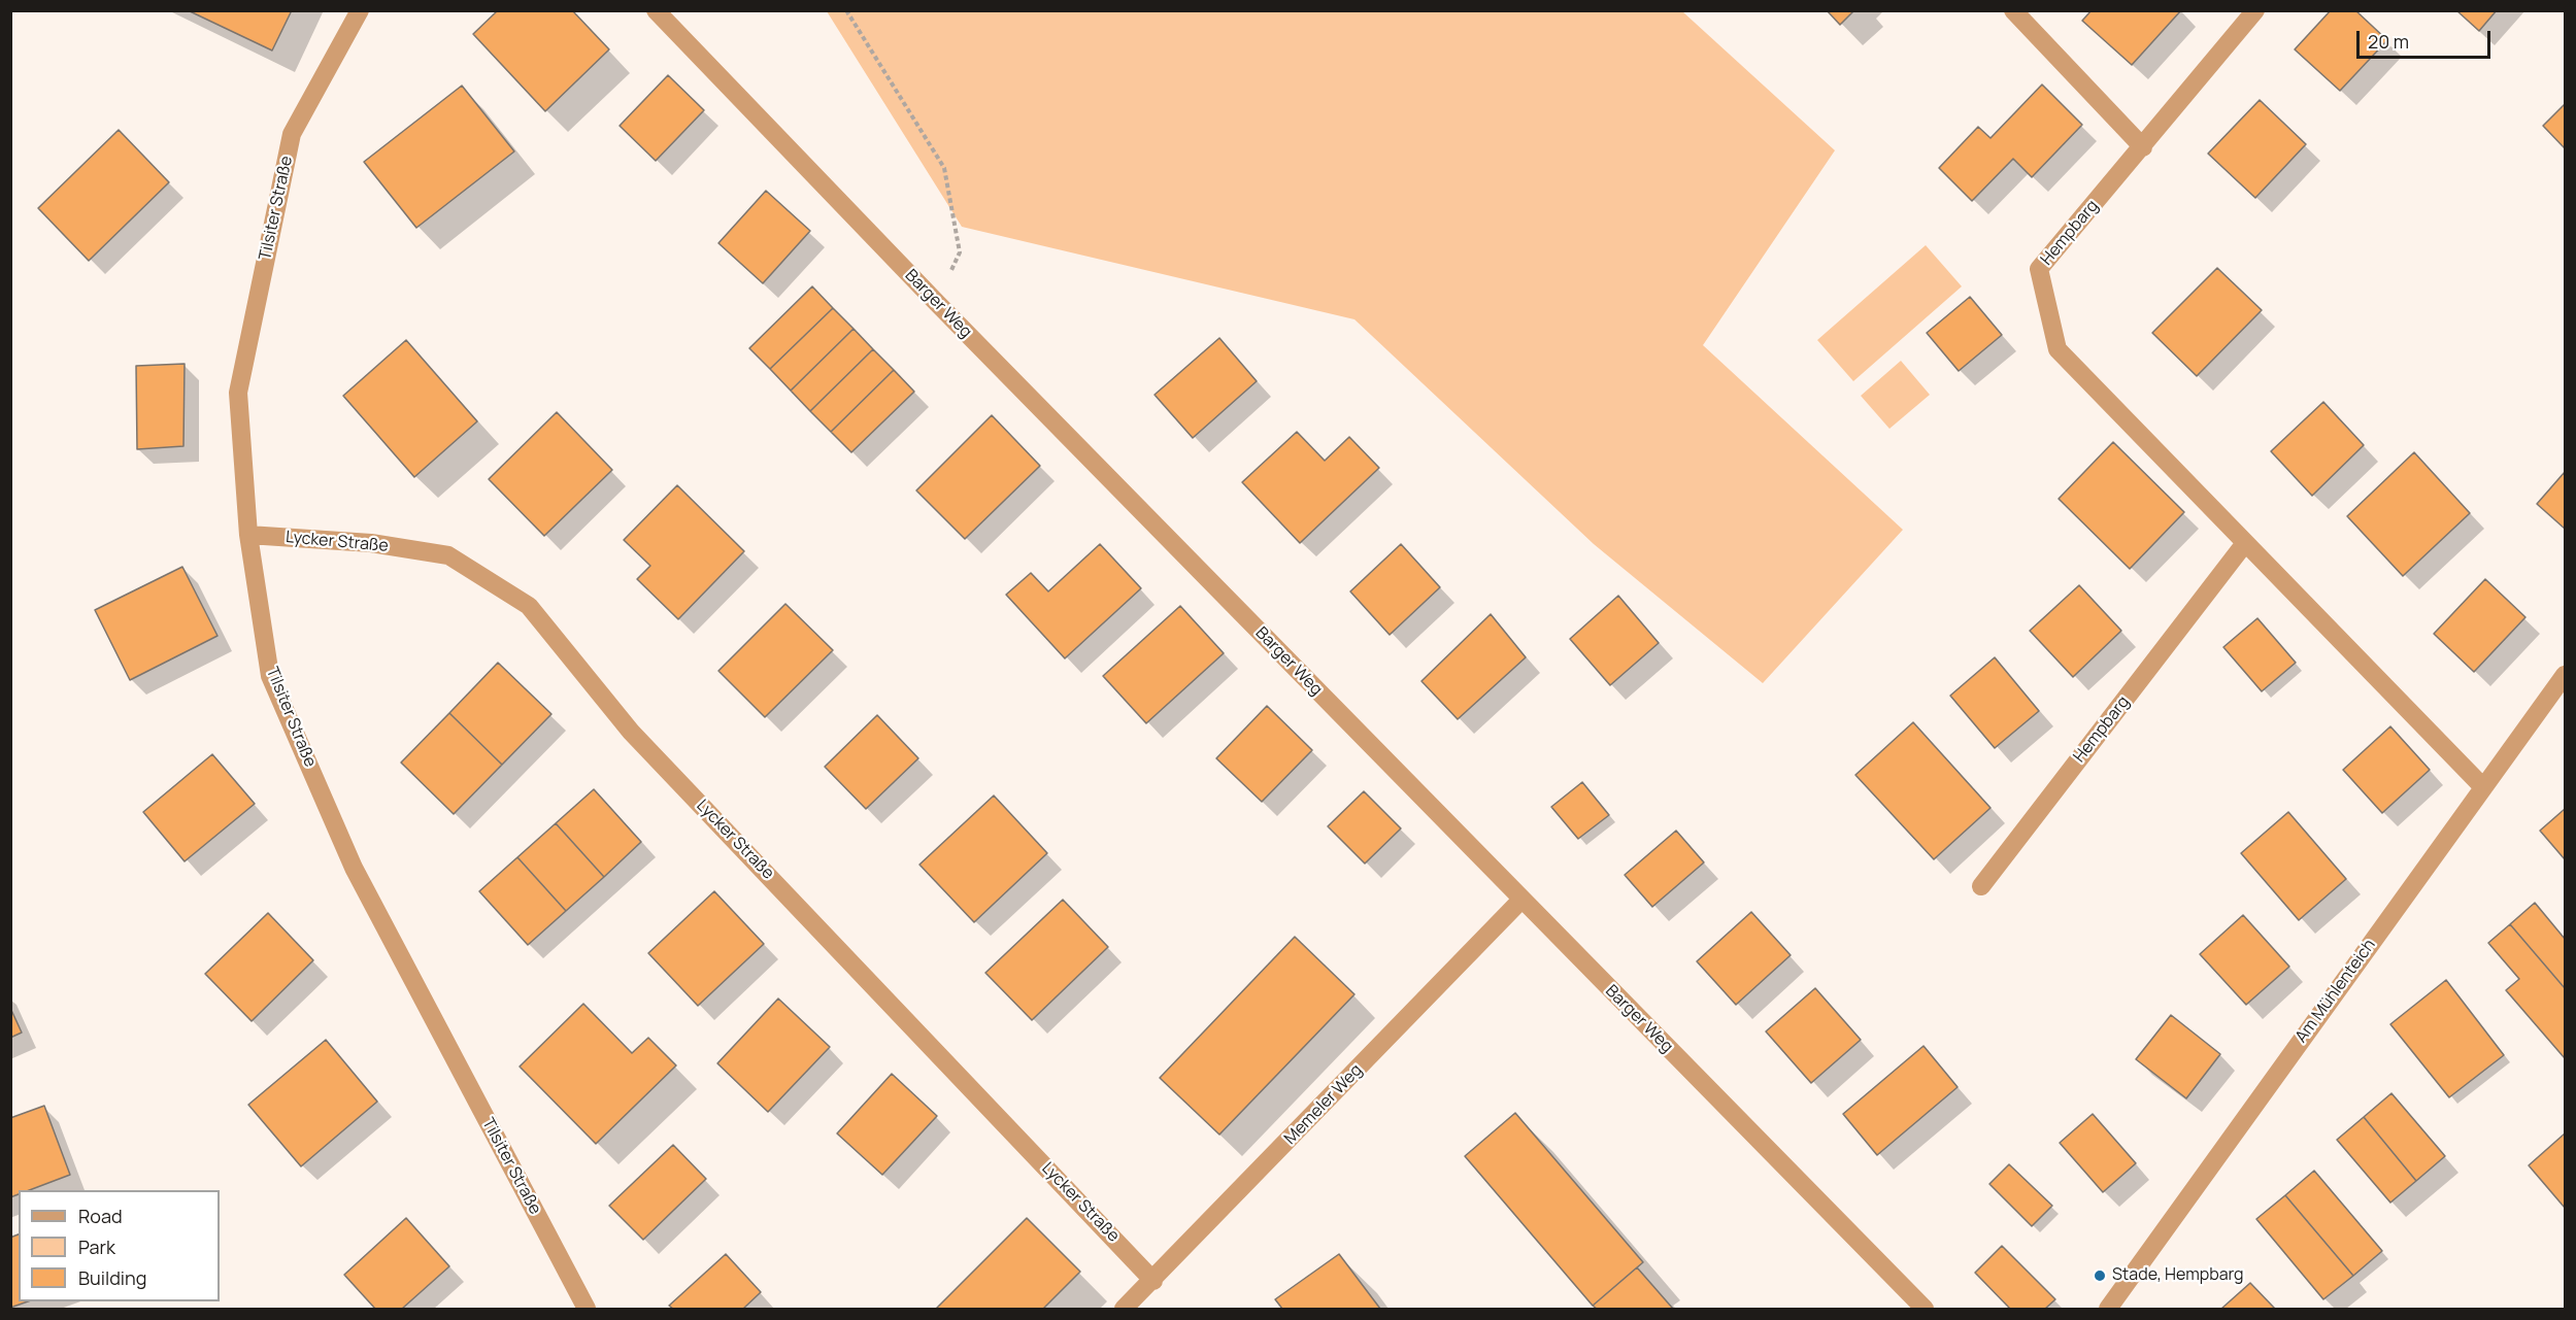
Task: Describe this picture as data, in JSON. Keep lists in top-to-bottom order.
{
  "streets": {
    "street": [
      "Tilsiter Straße",
      "Hempbarg",
      "Barger Weg",
      "Lycker Straße",
      "Am Mühlenteich",
      "Memeler Weg"
    ]
  },
  "crossings": [
    ["Tilsiter Straße", "Lycker Straße"],
    ["Hempbarg", "Am Mühlenteich"],
    ["Barger Weg", "Memeler Weg"],
    ["Lycker Straße", "Memeler Weg"]
  ],
  "places": ["Stade, Hempbarg"],
  "legend": ["Road", "Park", "Building"],
  "scale_bar": "20 m"
}
